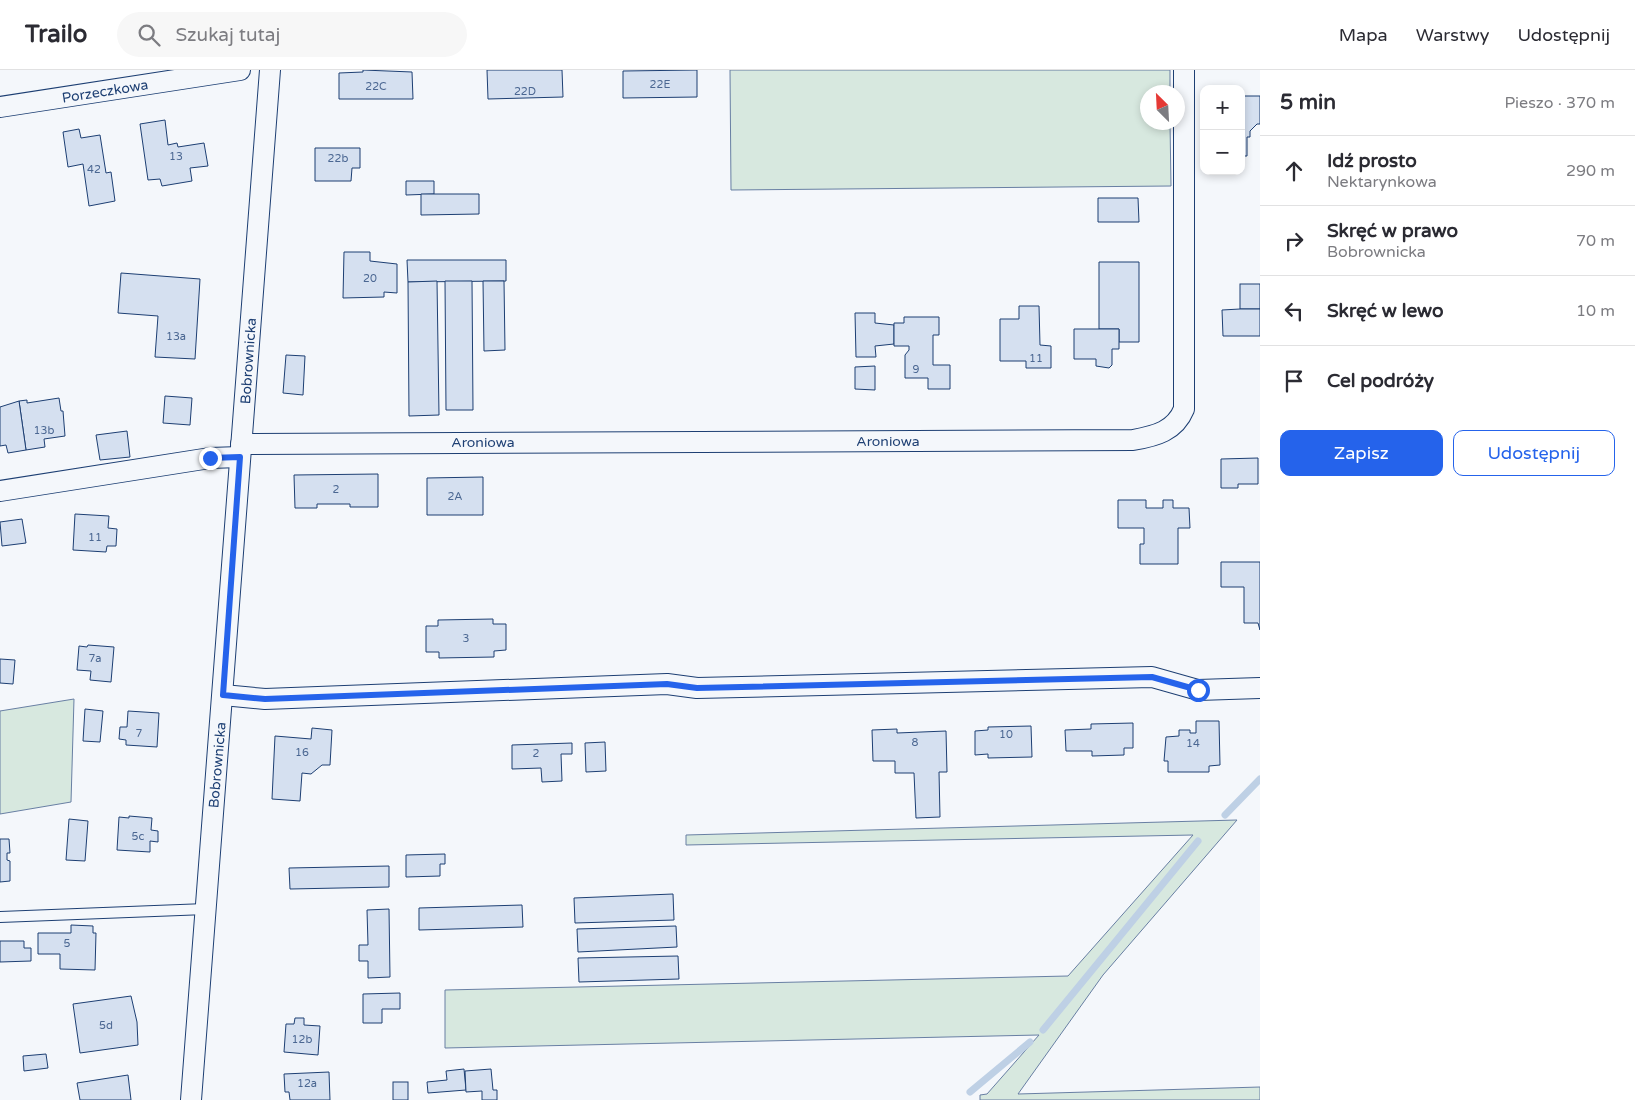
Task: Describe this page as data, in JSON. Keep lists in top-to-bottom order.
{
  "streets": {
    "street": ["Porzeczkowa", "Bobrownicka", "Aroniowa"]
  },
  "crossings": [
    ["Bobrownicka", "Aroniowa"]
  ],
  "house_numbers": [
    "22E",
    "22C",
    "22D",
    "13",
    "22b",
    "42",
    "20",
    "13a",
    "11",
    "9",
    "13b",
    "2",
    "2A",
    "11",
    "3",
    "7a",
    "7",
    "10",
    "8",
    "14",
    "16",
    "2",
    "5c",
    "5",
    "5d",
    "12b",
    "12a"
  ],
  "north": "top left",
  "page": {
    "header": "Trailo",
    "search": "Szukaj tutaj",
    "nav": ["Mapa", "Warstwy", "Udostępnij"],
    "heading": ["5 min", "Pieszo · 370 m"],
    "map_buttons": ["+", "−"],
    "list": [
      ["Idź prosto", "Nektarynkowa", "290 m"],
      ["Skręć w prawo", "Bobrownicka", "70 m"],
      ["Skręć w lewo", "10 m"],
      "Cel podróży"
    ],
    "buttons": ["Zapisz", "Udostępnij"]
  }
}
